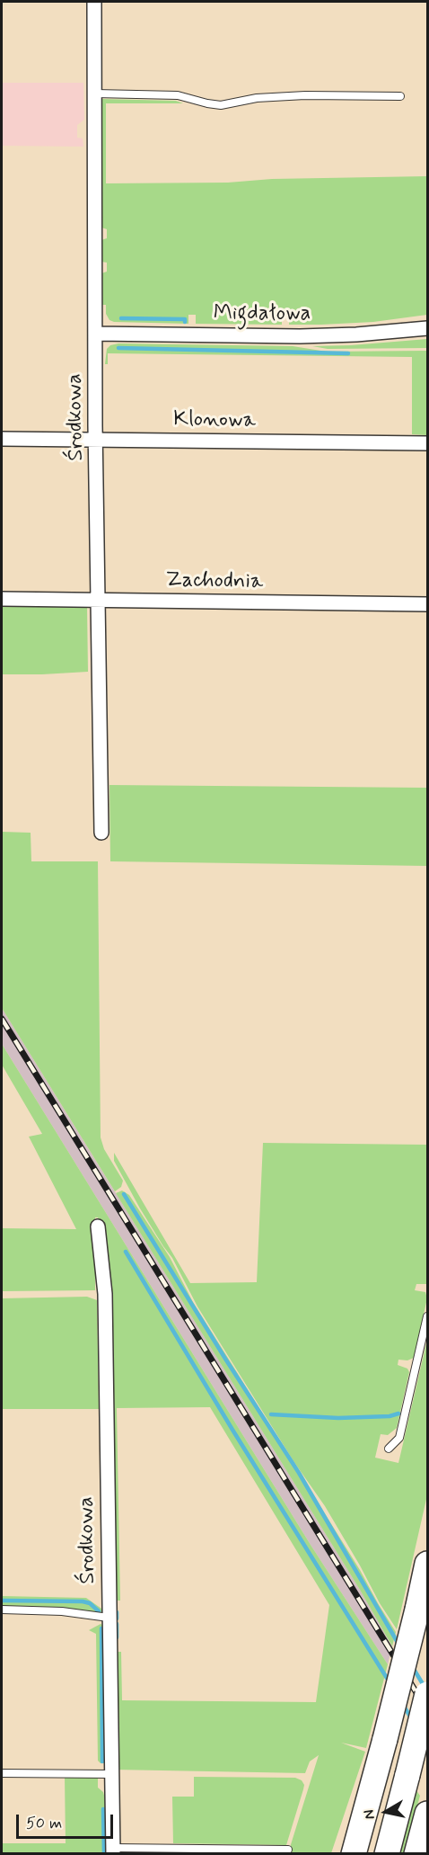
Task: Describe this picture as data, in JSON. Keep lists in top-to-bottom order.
{
  "streets": {
    "street": [
      "Migdałowa",
      "Środkowa",
      "Klonowa",
      "Zachodnia"
    ]
  },
  "crossings": [
    ["Migdałowa", "Środkowa"],
    ["Środkowa", "Klonowa"],
    ["Środkowa", "Zachodnia"]
  ],
  "scale_bar": "50 m",
  "north": "left"
}
